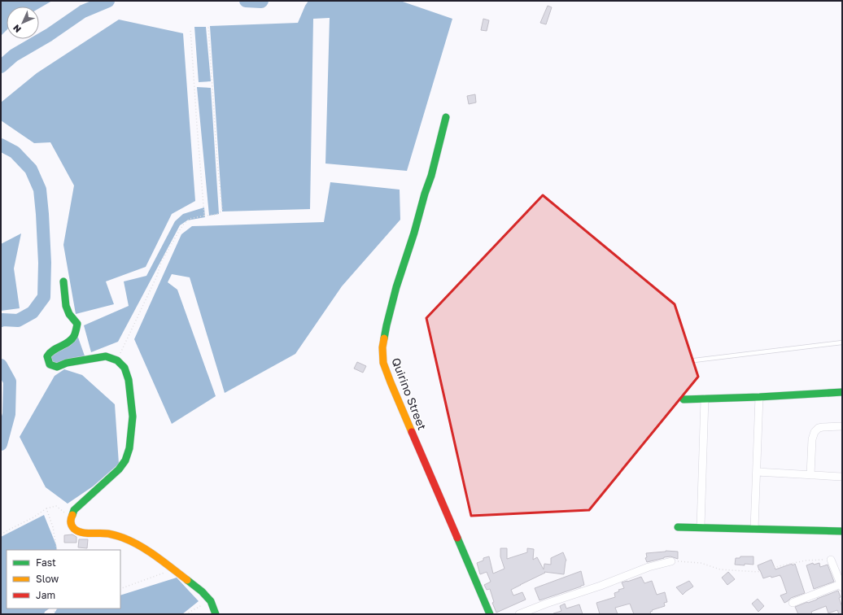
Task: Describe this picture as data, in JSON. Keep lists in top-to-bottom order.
{
  "streets": {
    "street": ["Quirino Street"]
  },
  "legend": ["Fast", "Slow", "Jam"],
  "north": "bottom left"
}
